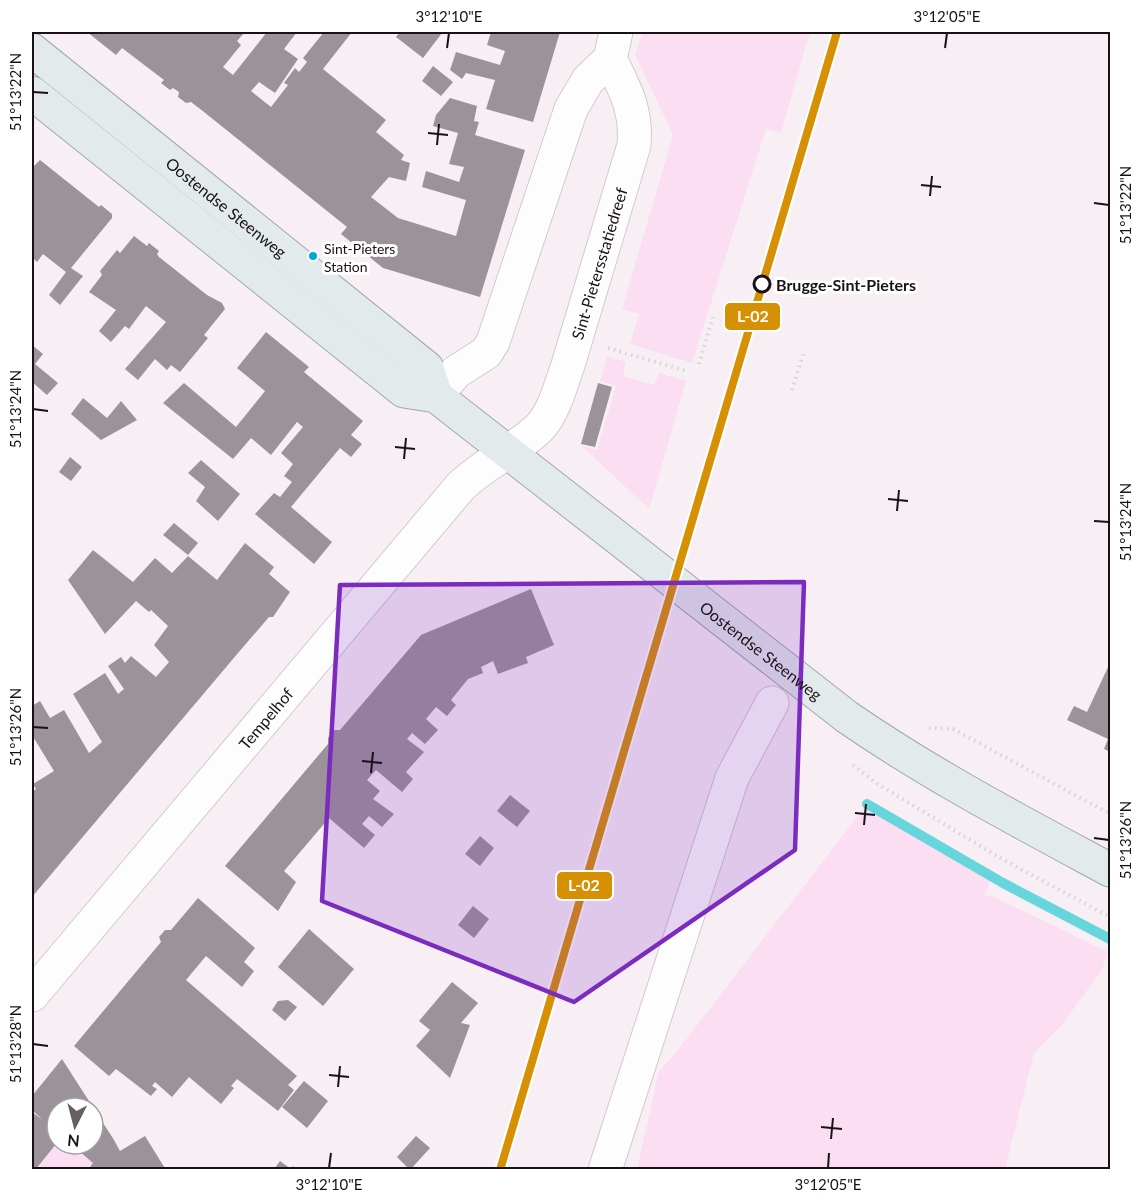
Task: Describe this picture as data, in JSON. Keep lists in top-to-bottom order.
{
  "streets": {
    "main road": ["Oostendse Steenweg"],
    "street": ["Sint-Pietersstatiedreef", "Tempelhof"]
  },
  "crossings": [
    ["Oostendse Steenweg", "Sint-Pietersstatiedreef"],
    ["Oostendse Steenweg", "Tempelhof"],
    ["Sint-Pietersstatiedreef", "Tempelhof"]
  ],
  "places": ["Sint-Pieters Station", "Brugge-Sint-Pieters"],
  "lines": ["transit line L-02"],
  "north": "bottom",
  "coordinates": [
    "3°12'10\"E",
    "3°12'05\"E",
    "51°13'22\"N",
    "51°13'24\"N",
    "51°13'26\"N",
    "51°13'28\"N"
  ]
}
